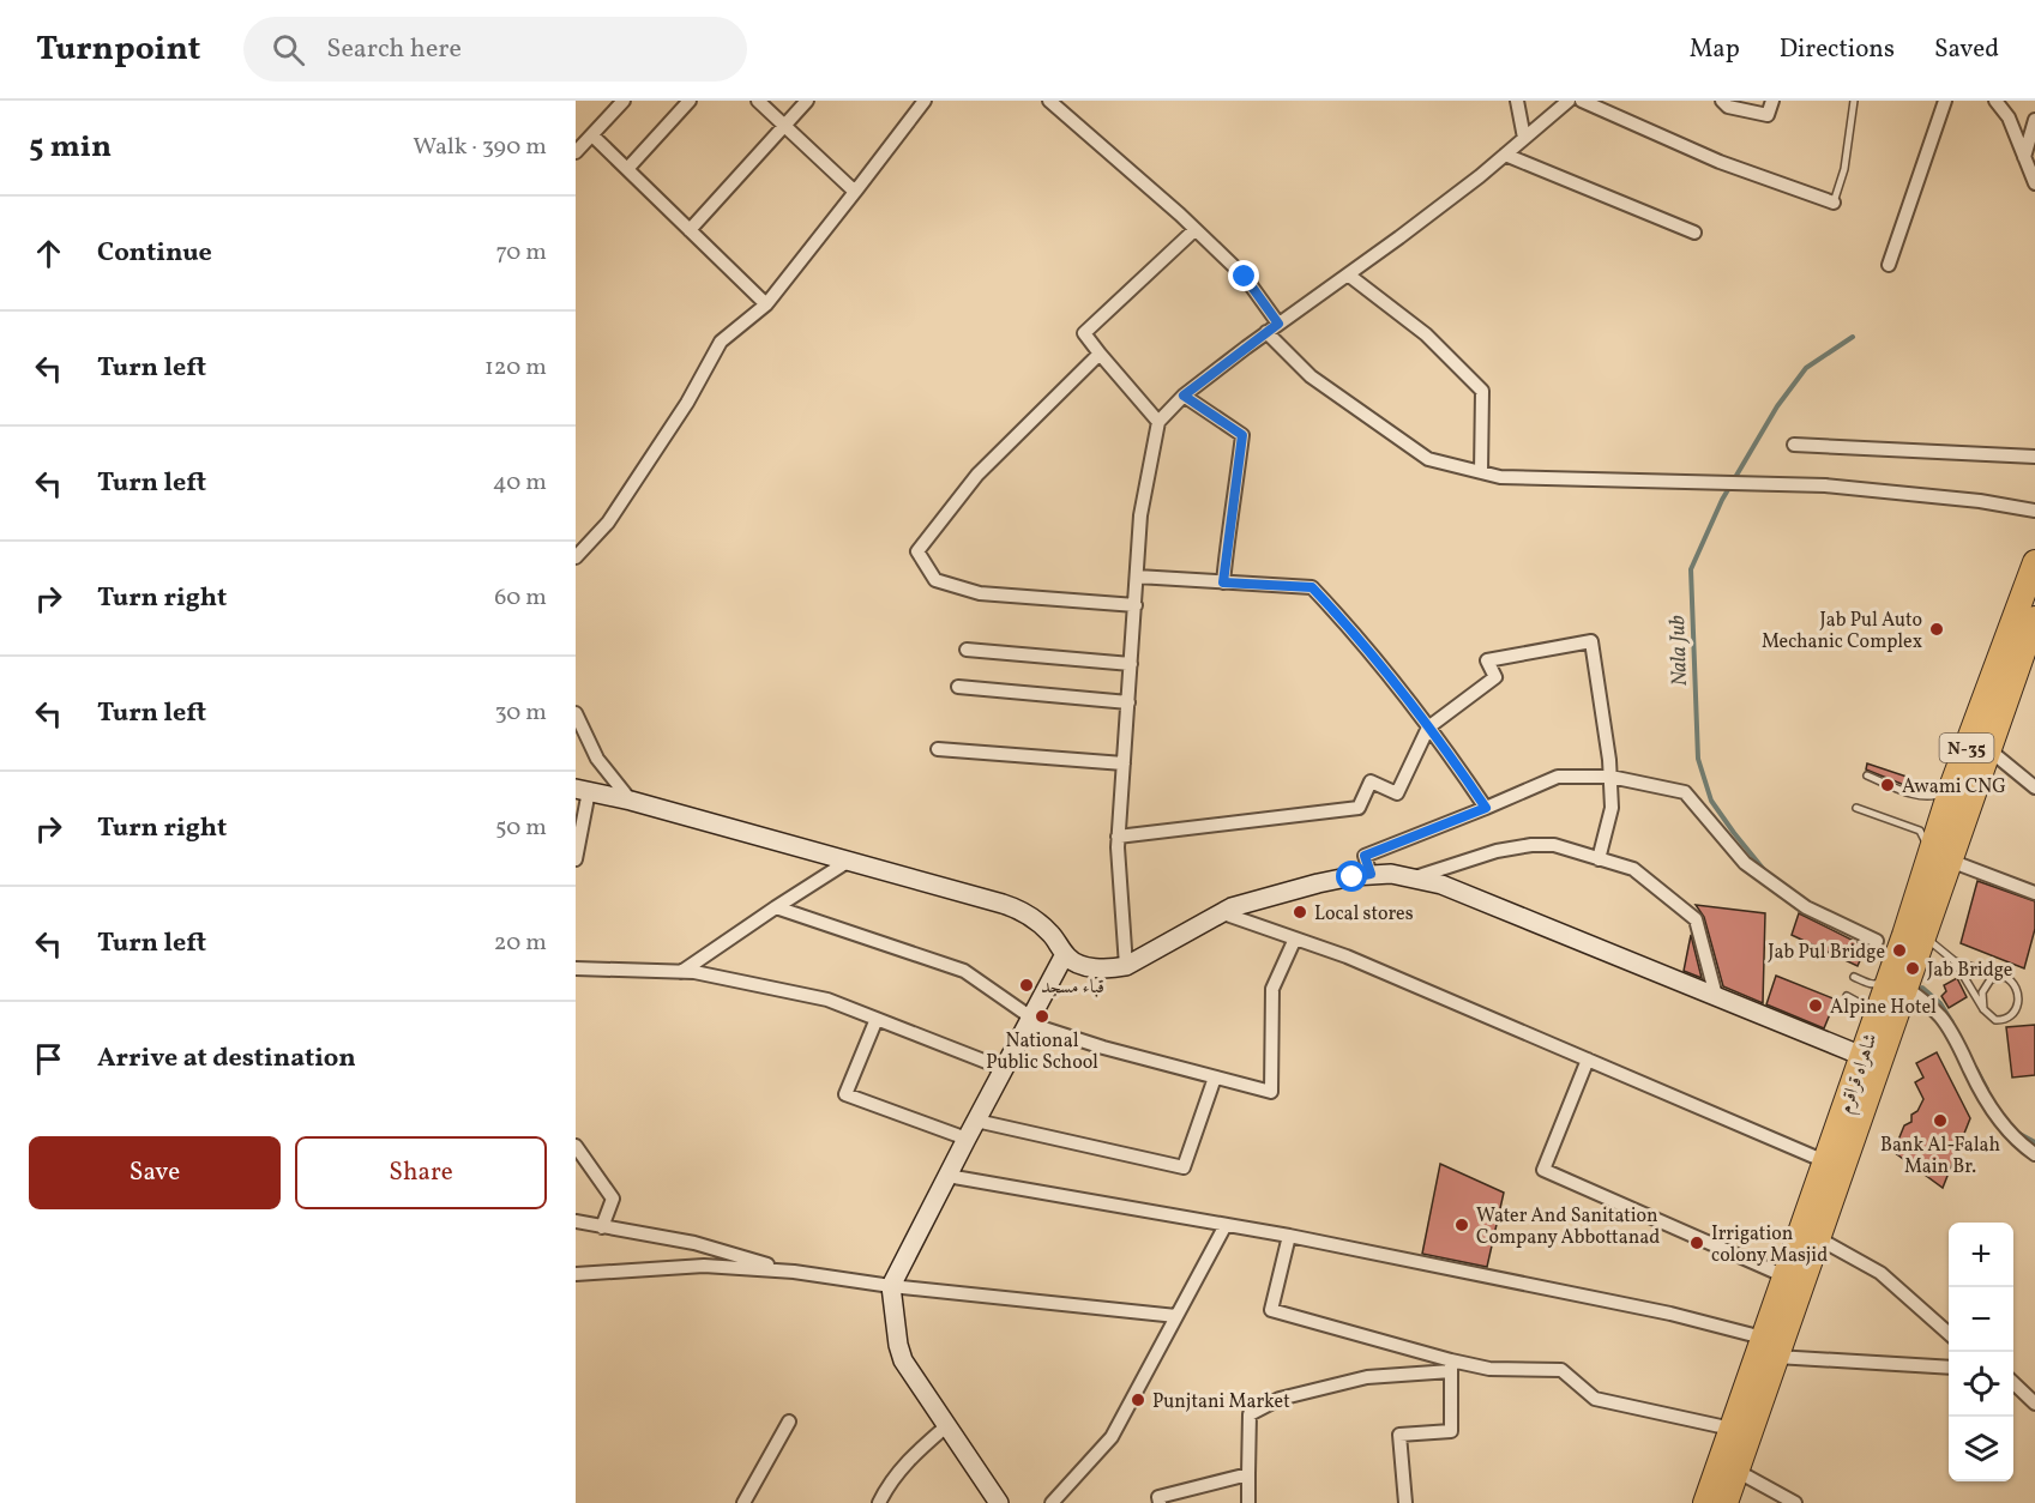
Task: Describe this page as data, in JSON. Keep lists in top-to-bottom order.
{
  "streets": {
    "highway": ["N-35", "شاہراہ قراقرم"]
  },
  "water": ["Nala Jub"],
  "places": [
    "Jab Pul Auto Mechanic Complex",
    "Awami CNG",
    "Local stores",
    "Jab Pul Bridge",
    "Jab Bridge",
    "قباء مسجد",
    "Alpine Hotel",
    "National Public School",
    "Bank Al-Falah Main Br.",
    "Water And Sanitation Company Abbottanad",
    "Irrigation colony Masjid",
    "Punjtani Market"
  ],
  "page": {
    "header": "Turnpoint",
    "search": "Search here",
    "nav": ["Map", "Directions", "Saved"],
    "heading": ["5 min", "Walk · 390 m"],
    "list": [
      ["Continue", "70 m"],
      ["Turn left", "120 m"],
      ["Turn left", "40 m"],
      ["Turn right", "60 m"],
      ["Turn left", "30 m"],
      ["Turn right", "50 m"],
      ["Turn left", "20 m"],
      "Arrive at destination"
    ],
    "buttons": ["Save", "Share"],
    "map_buttons": ["+", "−"]
  }
}
